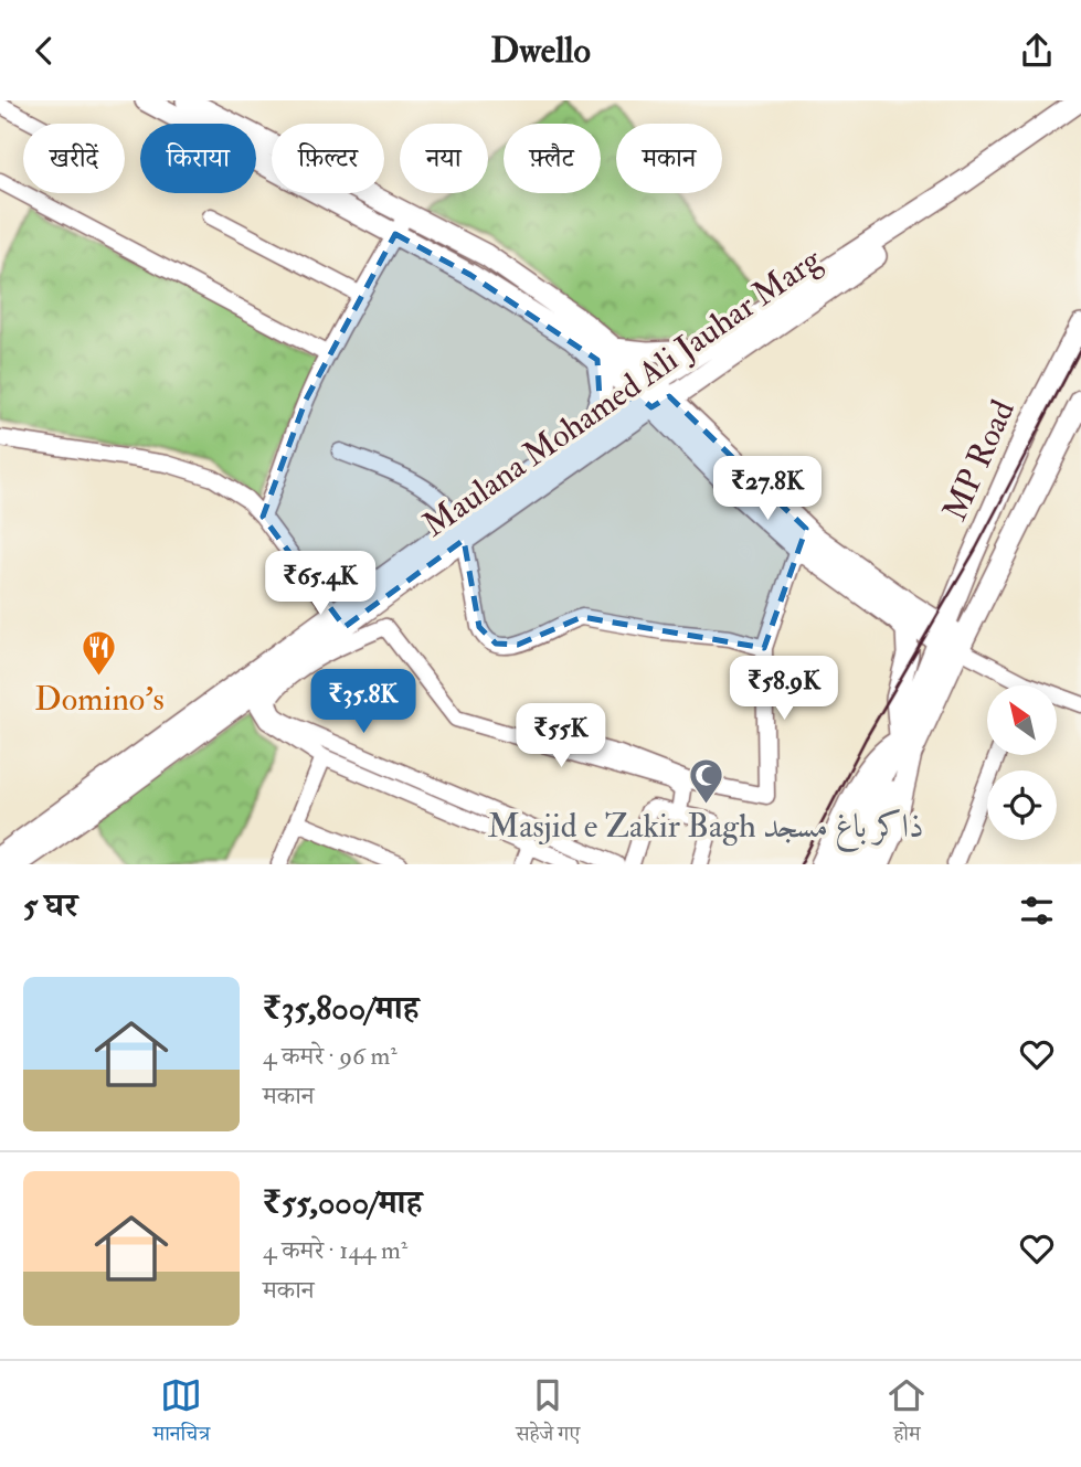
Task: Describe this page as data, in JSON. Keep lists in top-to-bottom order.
{
  "streets": {
    "main road": ["Maulana Mohamed Ali Jauhar Marg", "MP Road"]
  },
  "places": {
    "restaurant": ["Domino's"],
    "mosque": ["Masjid e Zakir Bagh ذاکر باغ مسجد"]
  },
  "north": "top left",
  "page": {
    "header": "Dwello",
    "chip": [
      "खरीदें",
      "किराया",
      "फ़िल्टर",
      "नया",
      "फ़्लैट",
      "मकान"
    ],
    "price": [
      "₹27.8K",
      "₹65.4K",
      "₹58.9K",
      "₹35.8K",
      "₹55K"
    ],
    "heading": "5 घर",
    "list": [
      {
        "name": "₹35,800/माह",
        "note": "4 कमरे · 96 m² · मकान"
      },
      {
        "name": "₹55,000/माह",
        "note": "4 कमरे · 144 m² · मकान"
      }
    ],
    "tabs": ["मानचित्र", "सहेजे गए", "होम"]
  }
}
